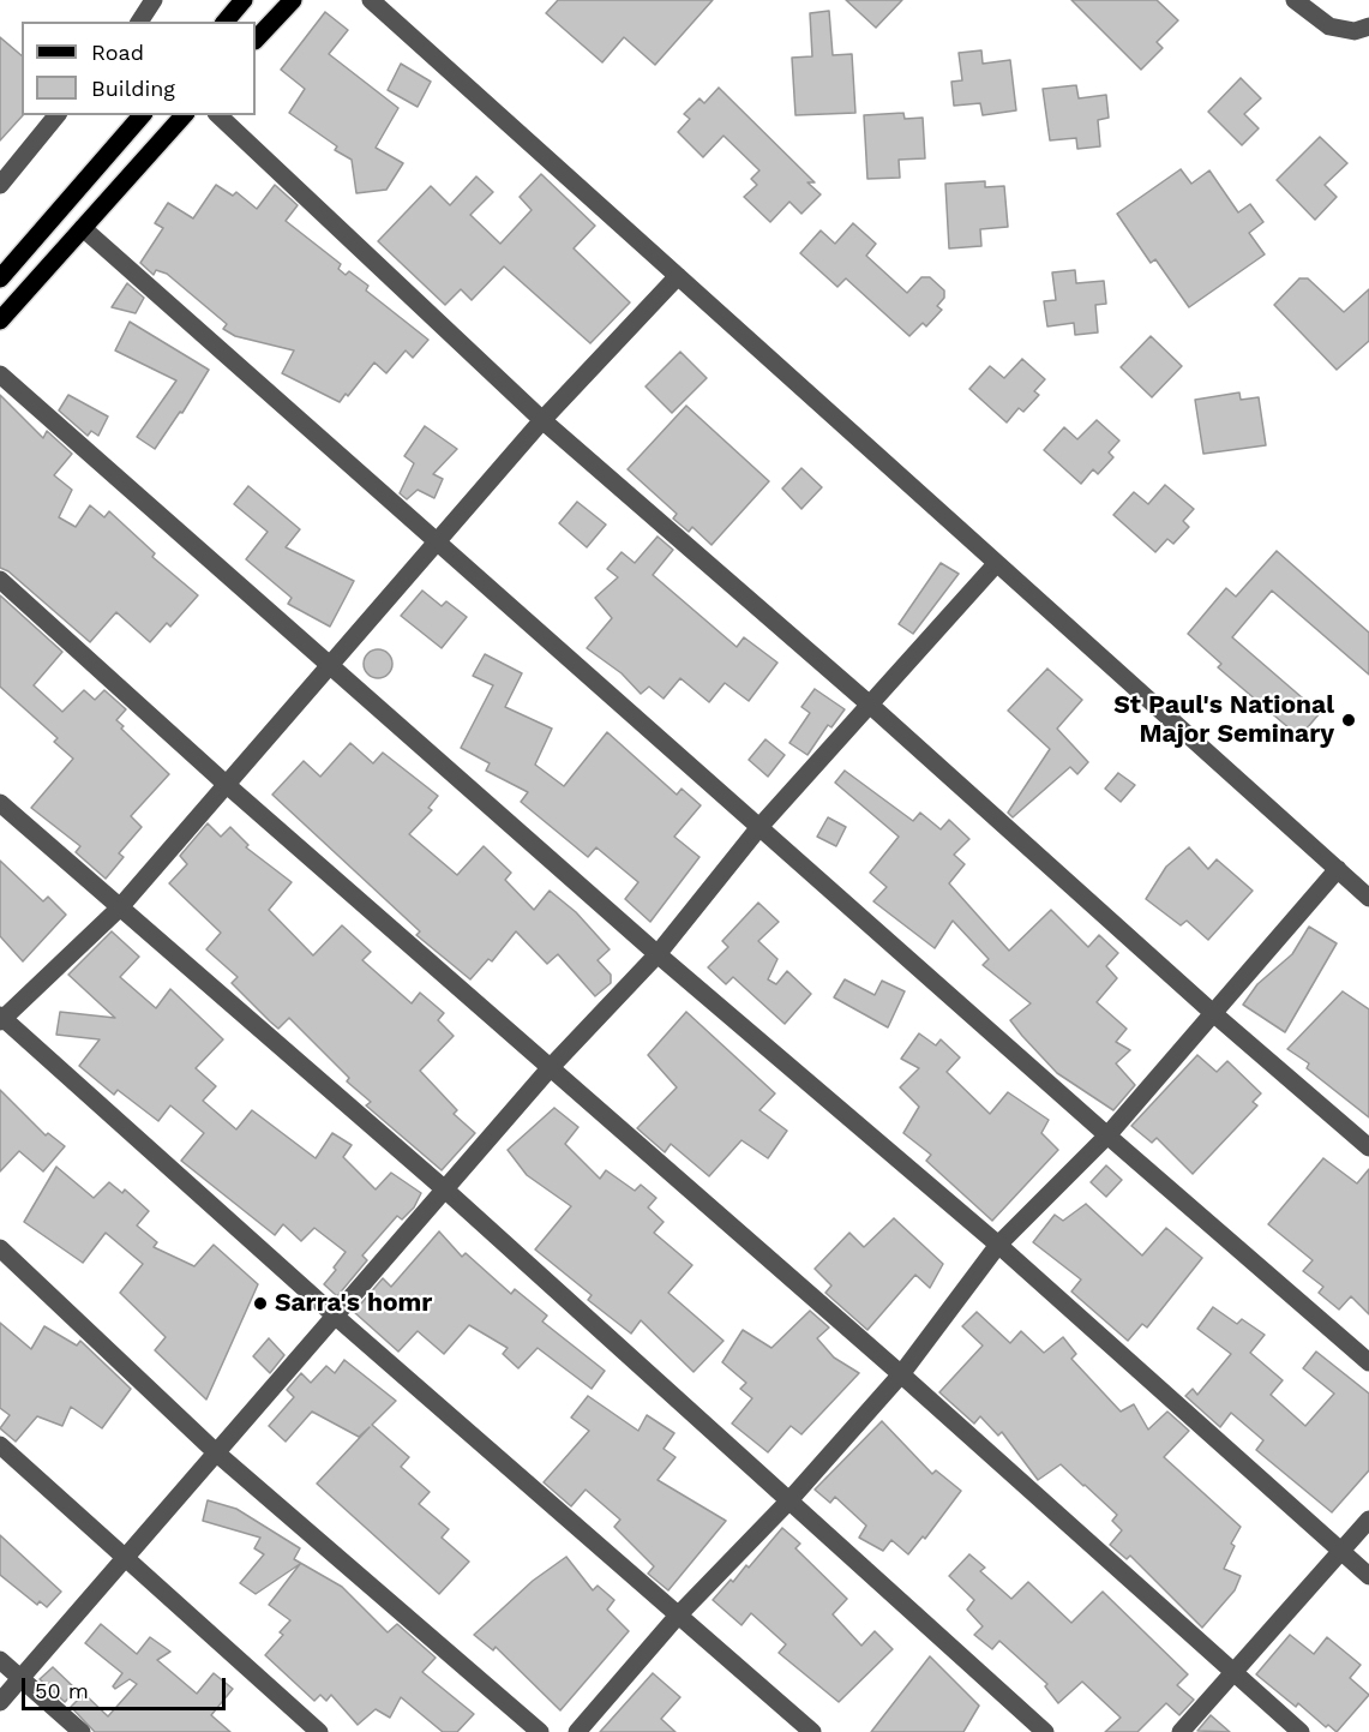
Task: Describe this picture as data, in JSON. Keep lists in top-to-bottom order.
{
  "places": ["St Paul's National Major Seminary", "Sarra's homr"],
  "legend": ["Road", "Building"],
  "scale_bar": "50 m"
}
